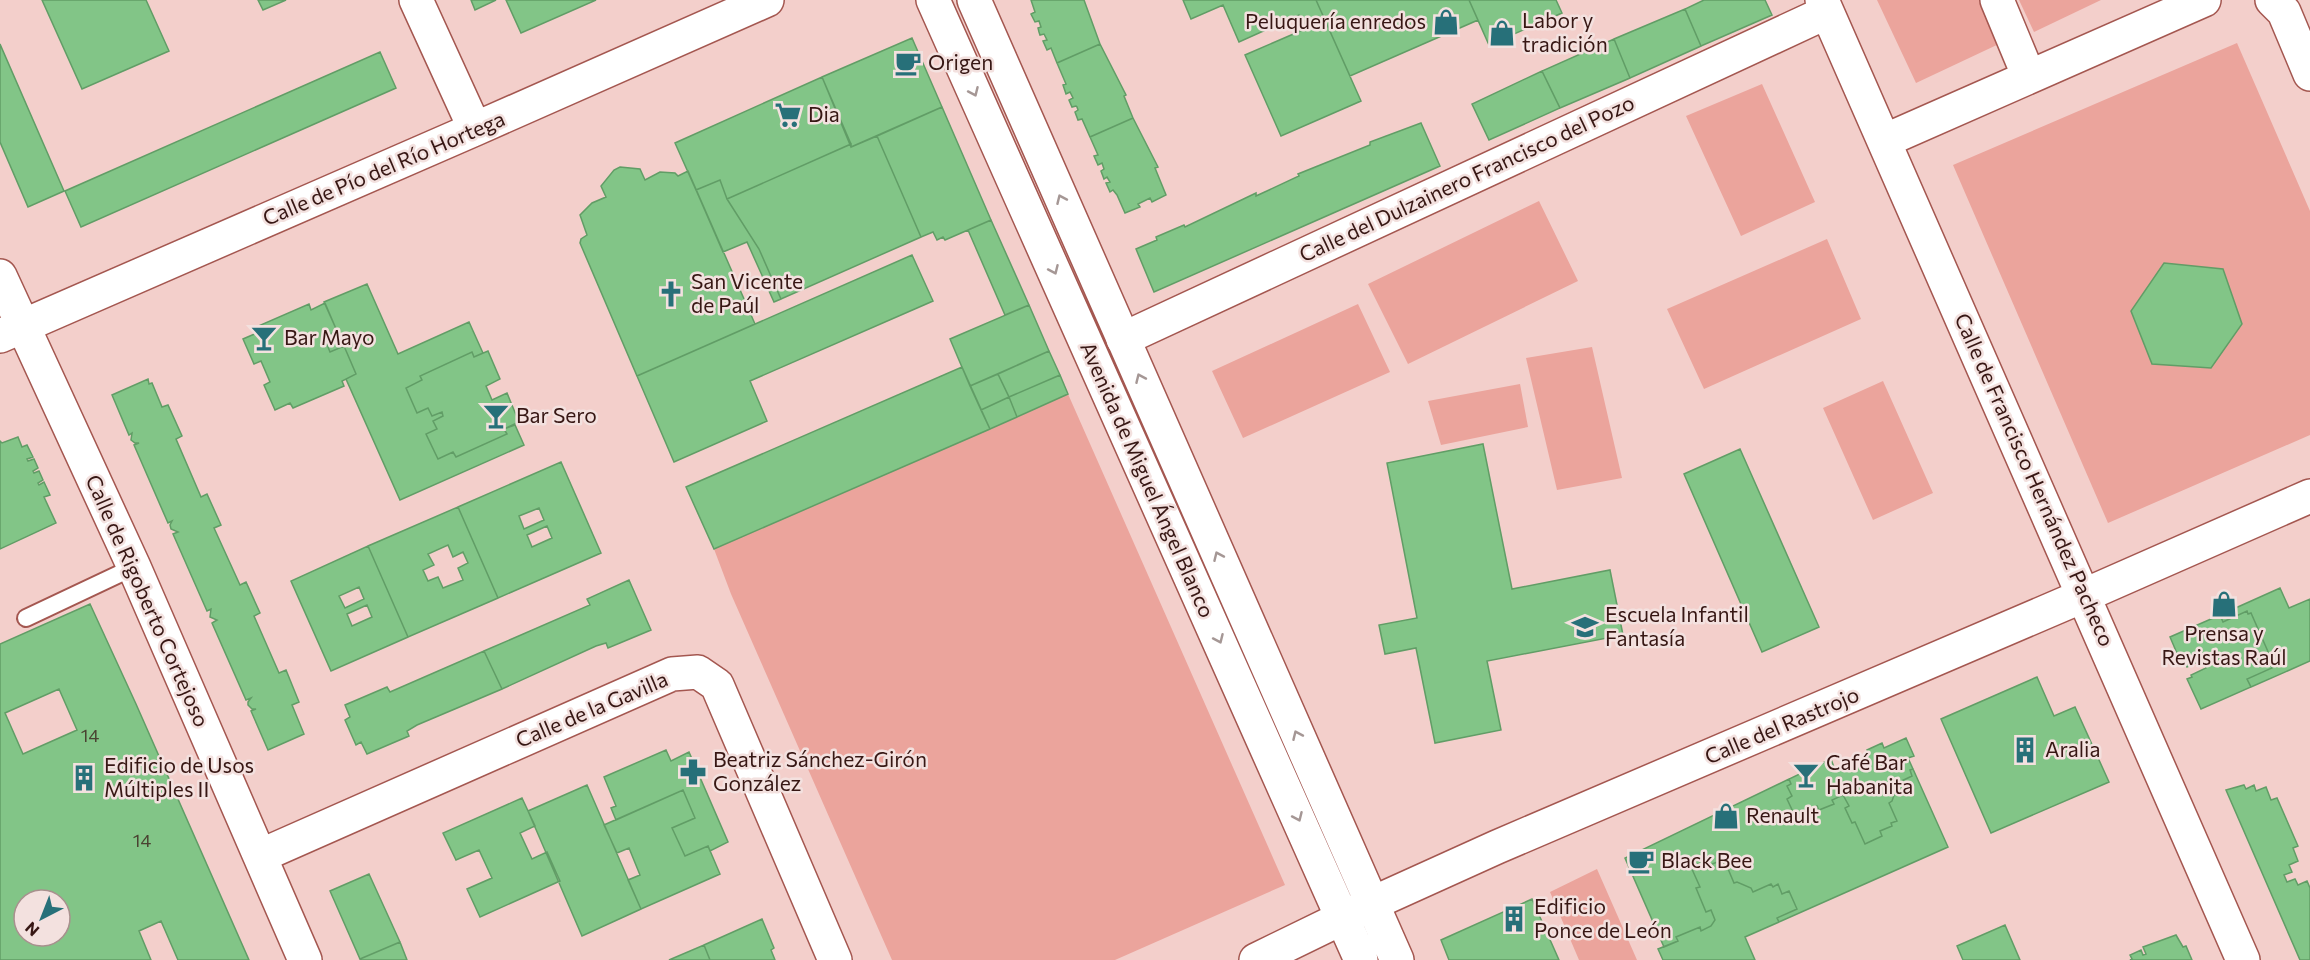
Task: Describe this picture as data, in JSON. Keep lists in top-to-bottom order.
{
  "streets": {
    "street": [
      "Calle de Pío del Río Hortega",
      "Calle del Dulzainero Francisco del Pozo",
      "Avenida de Miguel Ángel Blanco",
      "Calle de Francisco Hernández Pacheco",
      "Calle de Rigoberto Cortejoso",
      "Calle de la Gavilla",
      "Calle del Rastrojo"
    ]
  },
  "crossings": [
    ["Calle de Pío del Río Hortega", "Calle de Rigoberto Cortejoso"],
    ["Calle del Dulzainero Francisco del Pozo", "Avenida de Miguel Ángel Blanco"],
    ["Calle del Dulzainero Francisco del Pozo", "Calle de Francisco Hernández Pacheco"],
    ["Avenida de Miguel Ángel Blanco", "Calle del Rastrojo"],
    ["Calle de Francisco Hernández Pacheco", "Calle del Rastrojo"],
    ["Calle de Rigoberto Cortejoso", "Calle de la Gavilla"]
  ],
  "places": {
    "shop": [
      "Peluquería enredos",
      "Labor y tradición",
      "Prensa y Revistas Raúl",
      "Renault"
    ],
    "cafe": ["Origen", "Black Bee"],
    "supermarket": ["Dia"],
    "church": ["San Vicente de Paúl"],
    "bar": ["Bar Mayo", "Bar Sero", "Café Bar Habanita"],
    "school or university": ["Escuela Infantil Fantasía"],
    "building": ["Aralia", "Edificio de Usos Múltiples II", "Edificio Ponce de León"],
    "pharmacy": ["Beatriz Sánchez-Girón González"]
  },
  "house_numbers": ["14", "14"],
  "north": "bottom left"
}
